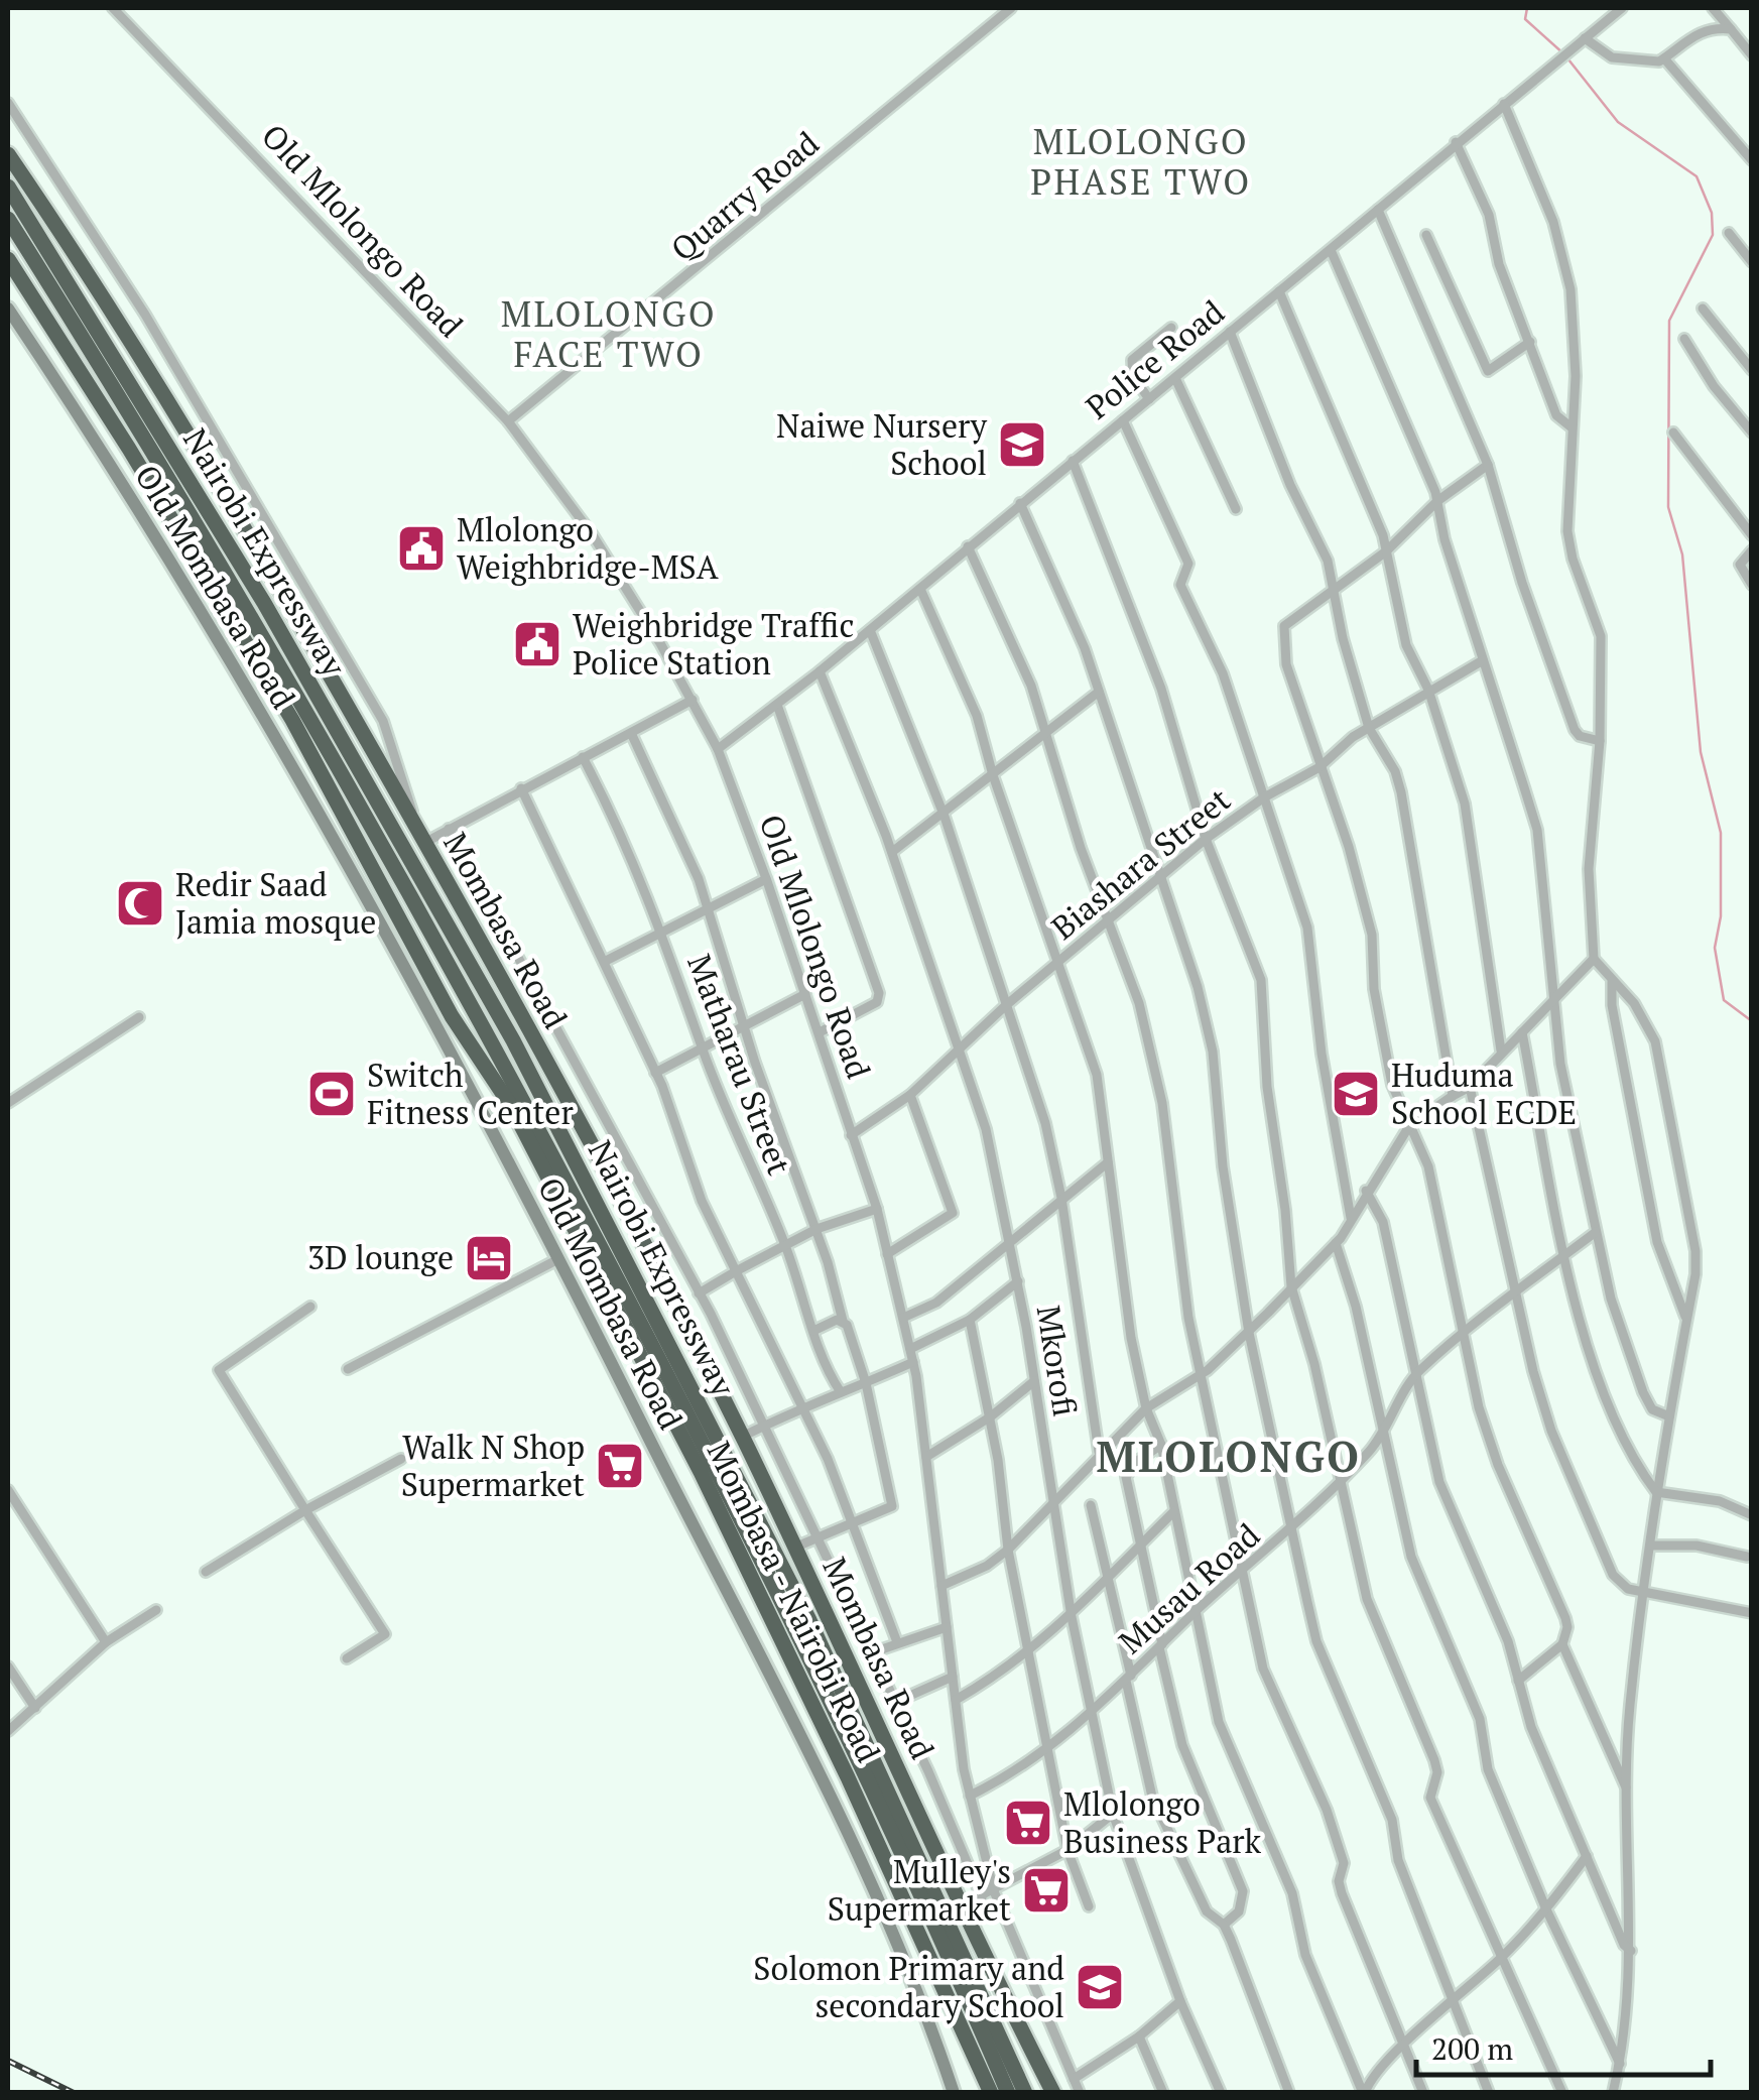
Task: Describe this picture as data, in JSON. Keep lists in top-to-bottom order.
{
  "streets": {
    "highway": ["Nairobi Expressway", "Mombasa Road", "Mombasa - Nairobi Road"],
    "street": [
      "Quarry Road",
      "Old Mlolongo Road",
      "Police Road",
      "Old Mombasa Road",
      "Biashara Street",
      "Matharau Street",
      "Mkorofi",
      "Musau Road"
    ]
  },
  "crossings": [
    ["Quarry Road", "Old Mlolongo Road"],
    ["Old Mlolongo Road", "Police Road"],
    ["Old Mlolongo Road", "Biashara Street"],
    ["Old Mlolongo Road", "Musau Road"],
    ["Police Road", "Mkorofi"],
    ["Biashara Street", "Mkorofi"],
    ["Mkorofi", "Musau Road"]
  ],
  "districts": ["MLOLONGO PHASE TWO", "MLOLONGO FACE TWO", "MLOLONGO"],
  "places": {
    "school or university": ["Naiwe Nursery School", "Huduma School ECDE", "Solomon Primary and secondary School"],
    "public building": ["Mlolongo Weighbridge-MSA", "Weighbridge Traffic Police Station"],
    "mosque": ["Redir Saad Jamia mosque"],
    "sports": ["Switch Fitness Center"],
    "hotel": ["3D lounge"],
    "supermarket": ["Walk N Shop Supermarket", "Mlolongo Business Park", "Mulley's Supermarket"]
  },
  "scale_bar": "200 m"
}
